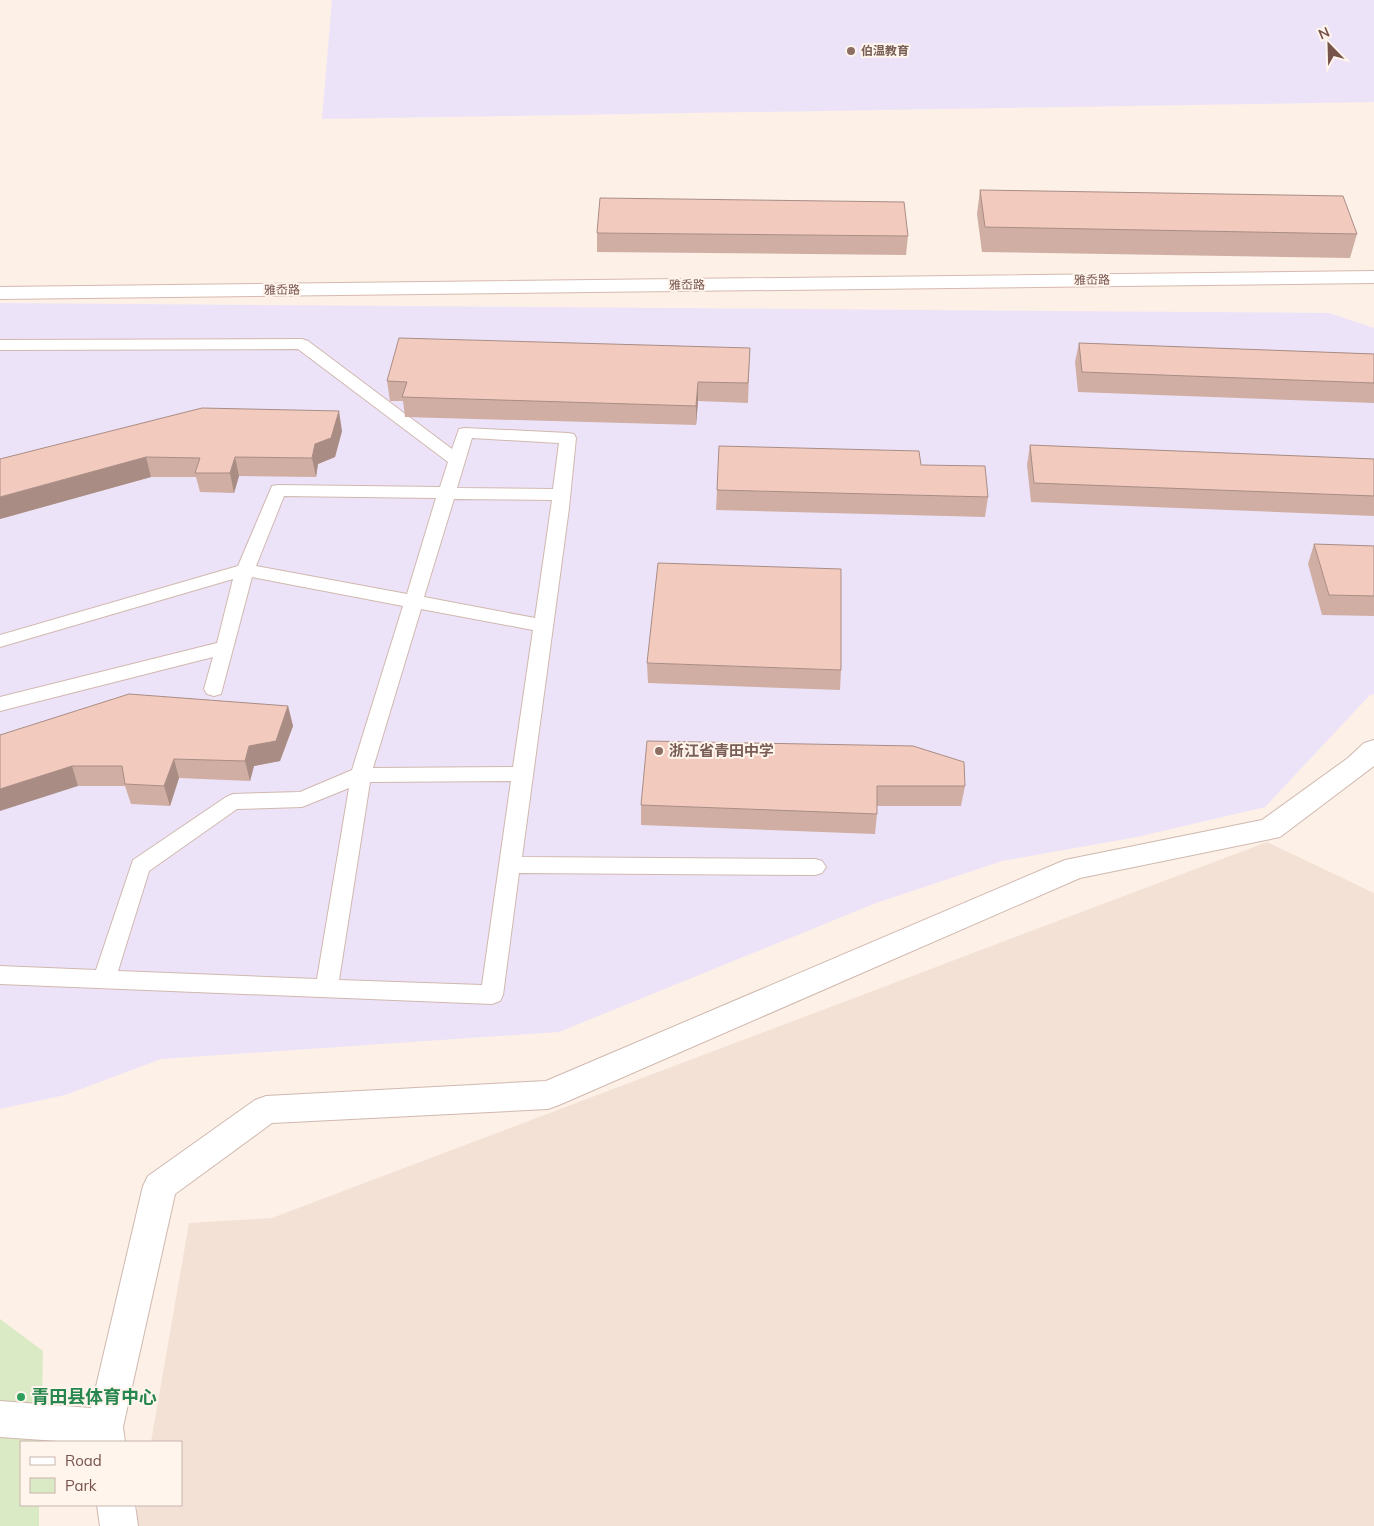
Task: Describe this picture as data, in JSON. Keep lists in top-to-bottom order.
{
  "streets": {
    "street": ["雅岙路"]
  },
  "places": ["伯温教育", "浙江省青田中学", "青田县体育中心"],
  "legend": ["Road", "Park"],
  "north": "top left"
}
